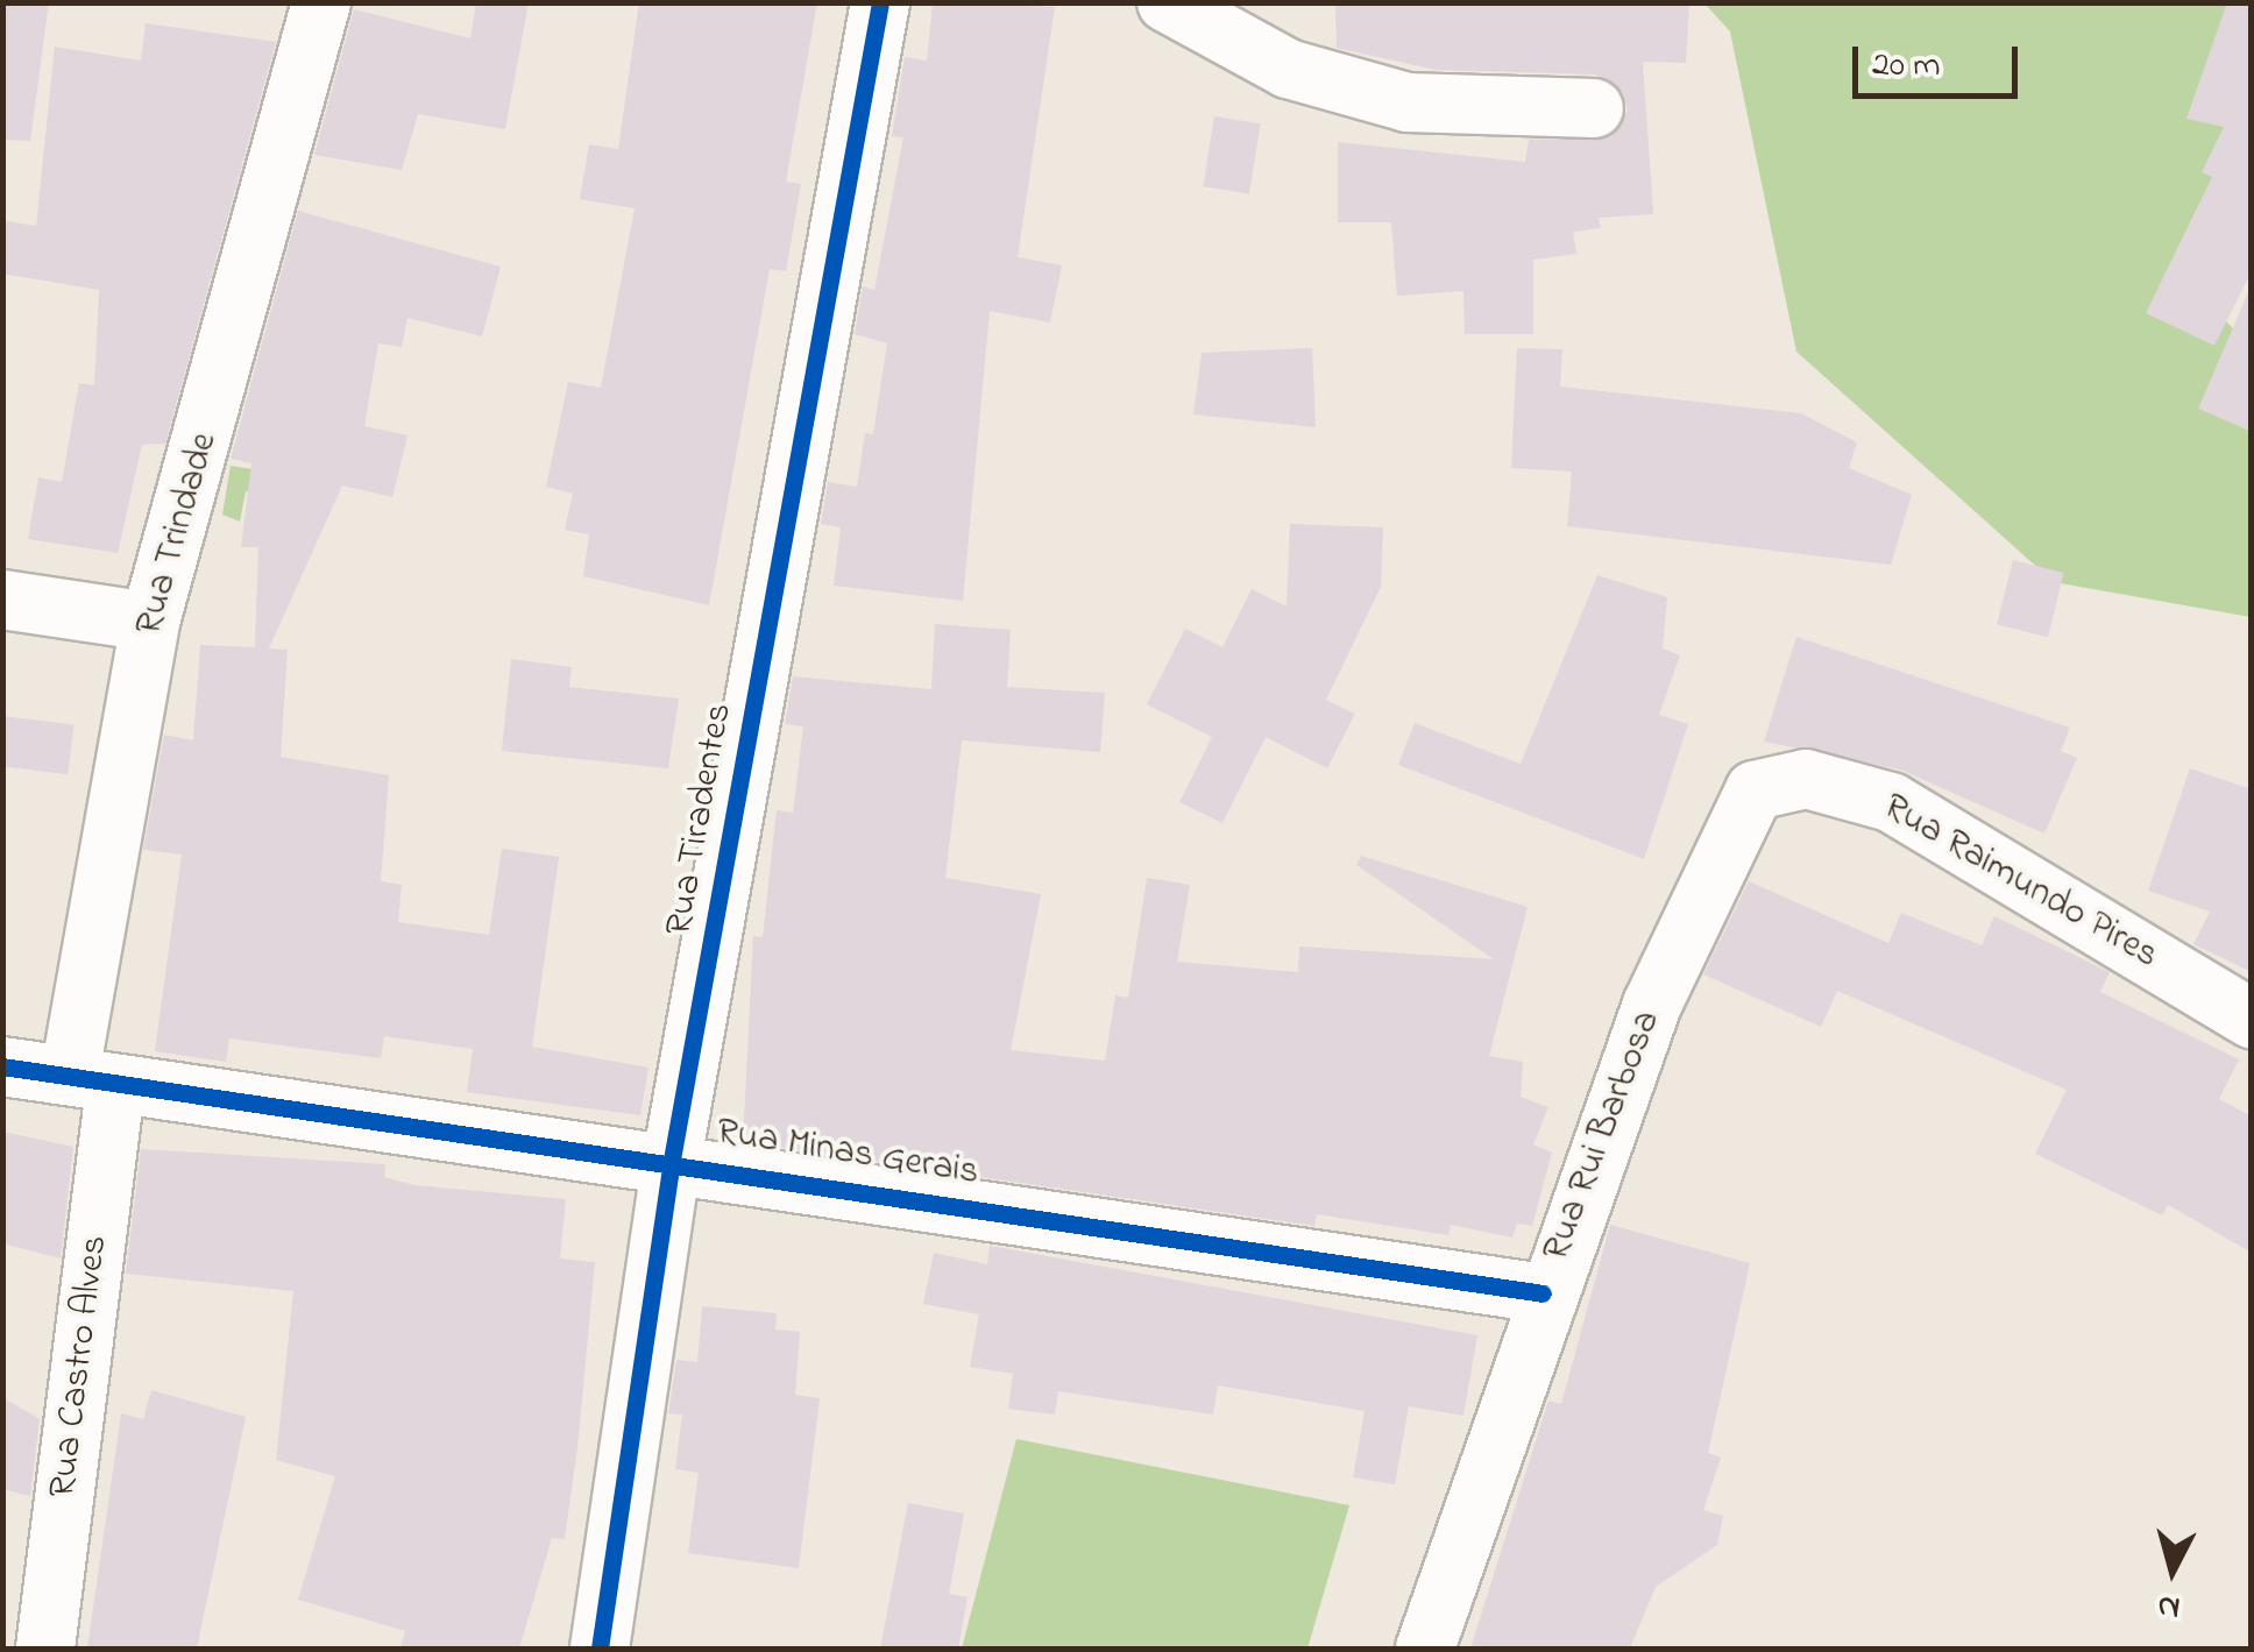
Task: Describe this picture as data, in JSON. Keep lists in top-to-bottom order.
{
  "streets": {
    "street": [
      "Rua Trindade",
      "Rua Tiradentes",
      "Rua Raimundo Pires",
      "Rua Rui Barbosa",
      "Rua Minas Gerais",
      "Rua Castro Alves"
    ]
  },
  "crossings": [
    ["Rua Trindade", "Rua Minas Gerais"],
    ["Rua Trindade", "Rua Castro Alves"],
    ["Rua Tiradentes", "Rua Minas Gerais"],
    ["Rua Raimundo Pires", "Rua Rui Barbosa"],
    ["Rua Rui Barbosa", "Rua Minas Gerais"],
    ["Rua Minas Gerais", "Rua Castro Alves"]
  ],
  "scale_bar": "20 m",
  "north": "bottom"
}
